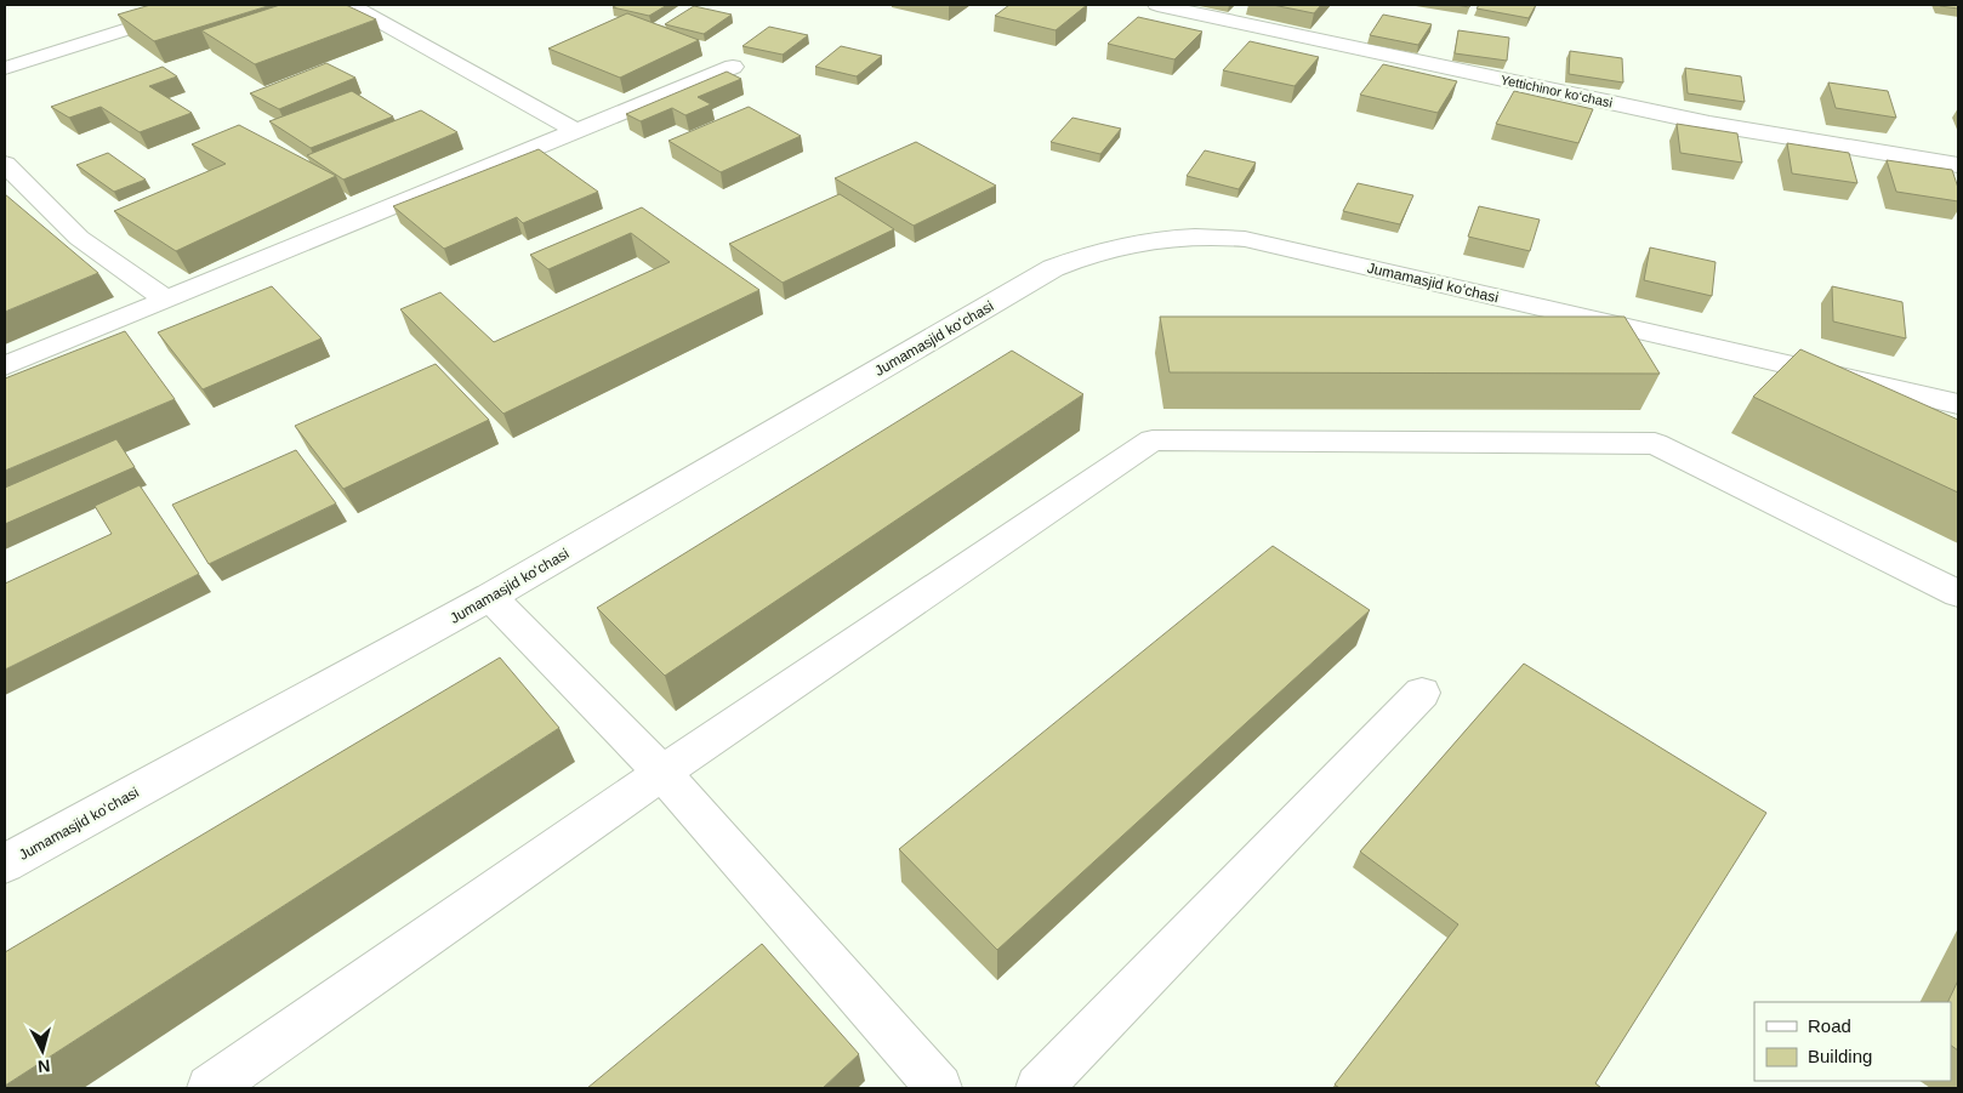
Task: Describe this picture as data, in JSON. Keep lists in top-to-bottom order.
{
  "streets": {
    "street": ["Yettichinor ko‘chasi", "Jumamasjid koʻchasi"]
  },
  "legend": ["Road", "Building"],
  "north": "bottom"
}
